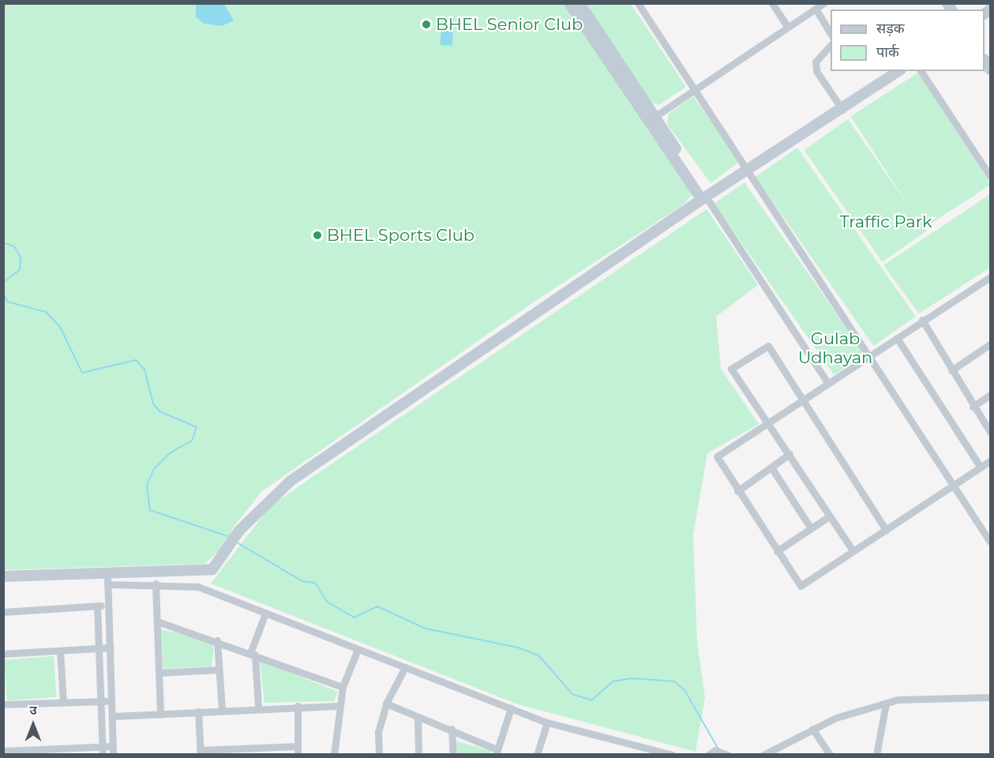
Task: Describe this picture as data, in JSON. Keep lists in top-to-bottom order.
{
  "parks": ["Traffic Park", "Gulab Udhayan"],
  "places": ["BHEL Senior Club", "BHEL Sports Club"],
  "legend": ["सड़क", "पार्क"],
  "north": "top"
}
